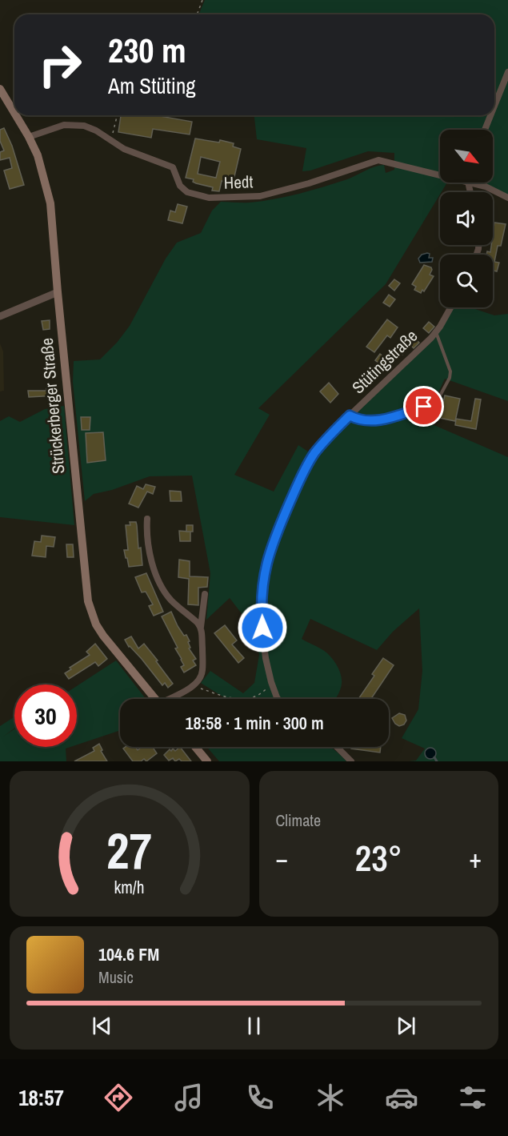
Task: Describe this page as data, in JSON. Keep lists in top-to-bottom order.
{
  "streets": {
    "main road": ["Strückerberger Straße"],
    "street": ["Hedt", "Stütingstraße"]
  },
  "crossings": [
    ["Hedt", "Strückerberger Straße"]
  ],
  "north": "bottom right",
  "page": {
    "turn": ["230 m", "Am Stüting"],
    "limit": "30",
    "trip": "18:58 · 1 min · 300 m",
    "tile": "Climate",
    "heat": ["−", "23°", "+"],
    "song": ["104.6 FM", "Music"],
    "tabs": "18:57",
    "gauge": ["27", "km/h"]
  }
}
